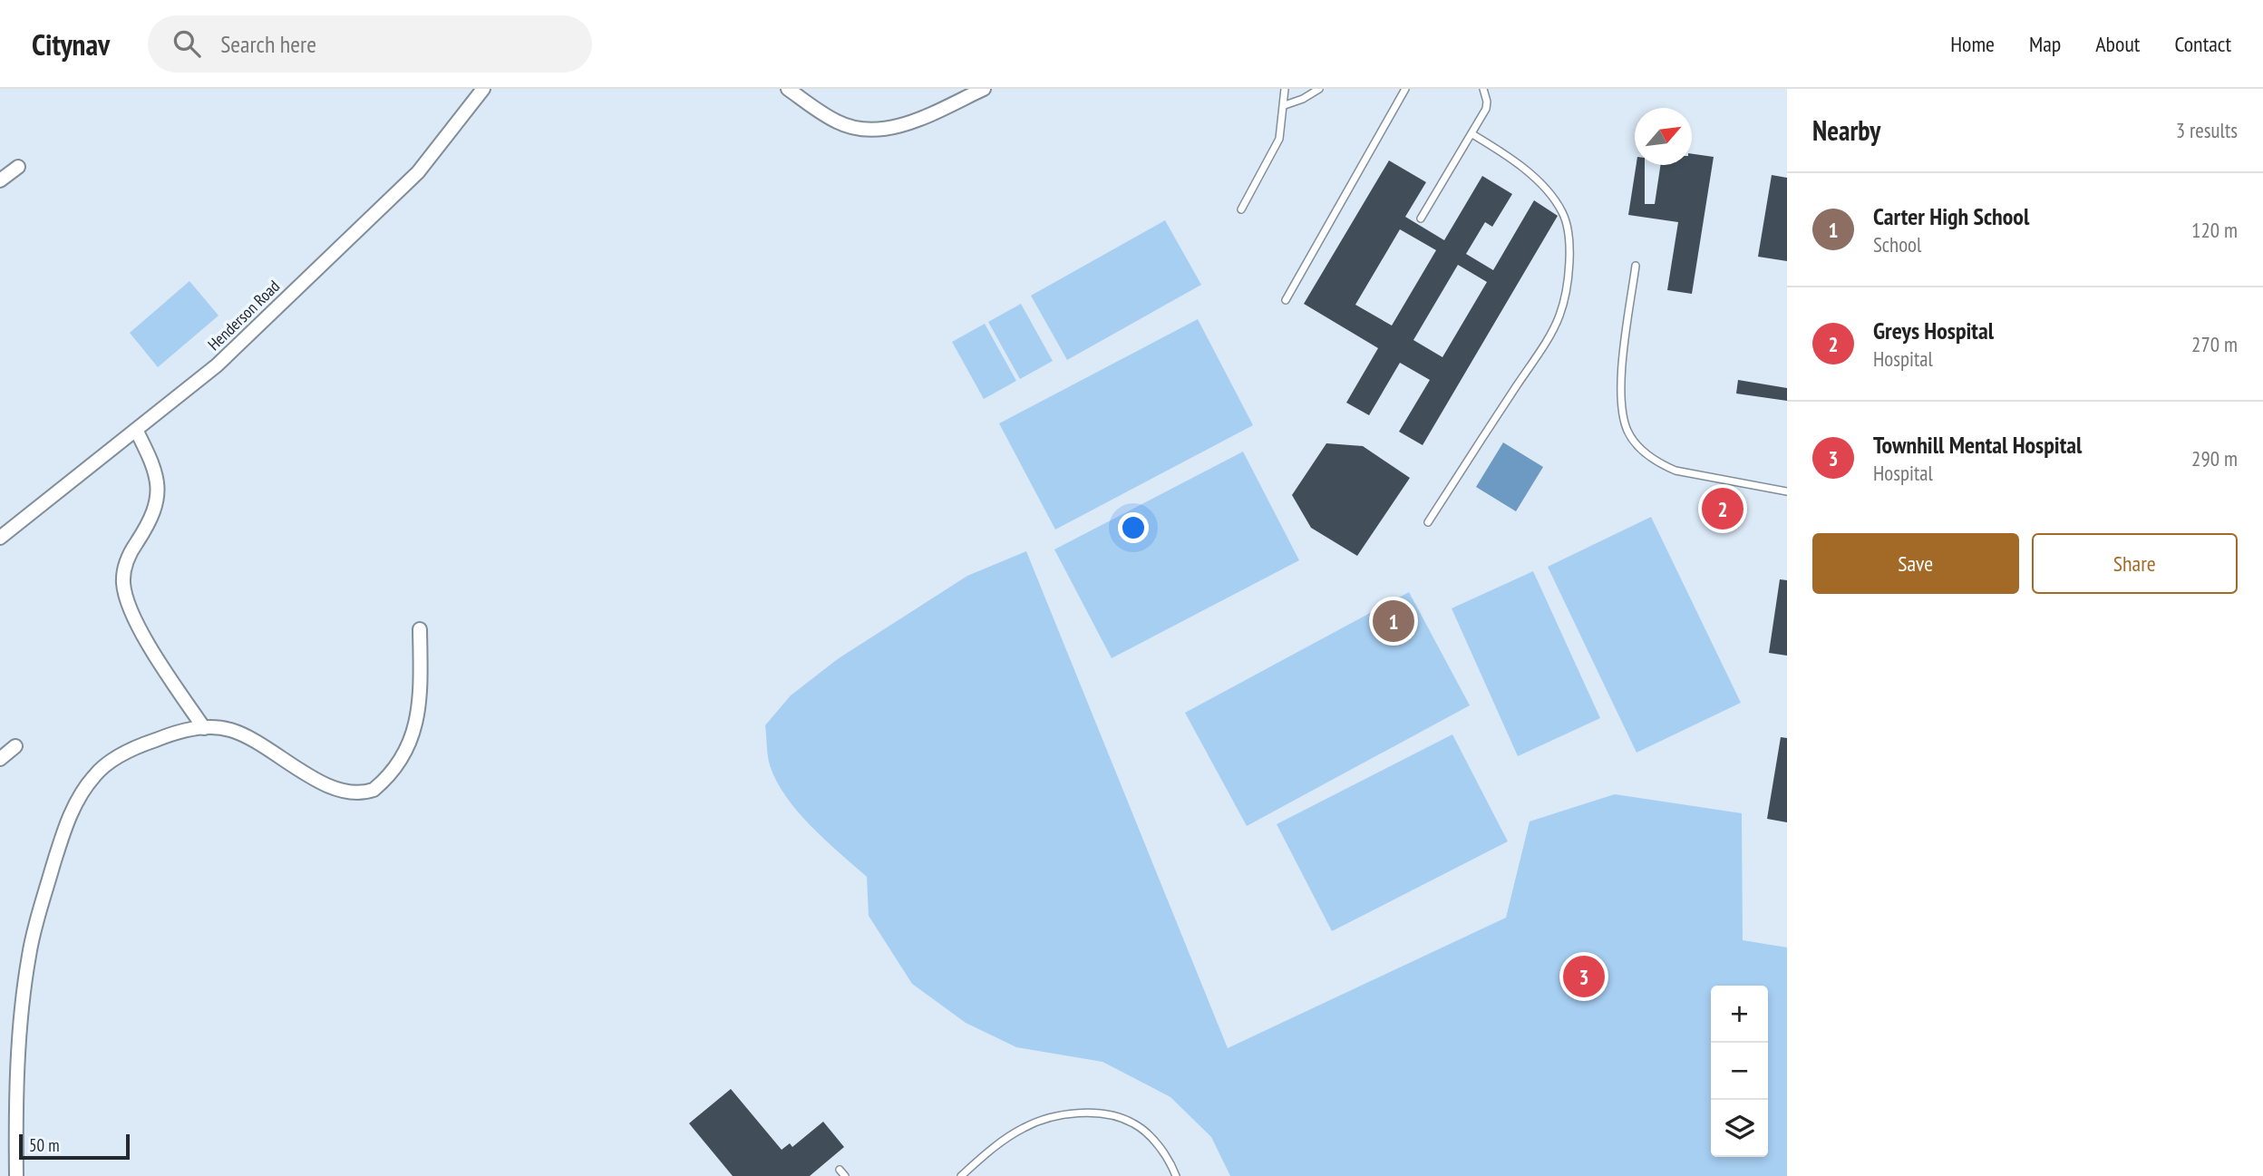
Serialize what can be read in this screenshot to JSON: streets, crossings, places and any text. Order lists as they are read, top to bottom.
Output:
{
  "streets": {
    "street": ["Henderson Road"]
  },
  "scale_bar": "50 m",
  "north": "top right",
  "page": {
    "header": "Citynav",
    "search": "Search here",
    "nav": [
      "Home",
      "Map",
      "About",
      "Contact"
    ],
    "heading": ["Nearby", "3 results"],
    "list": [
      {
        "mark": "1",
        "name": "Carter High School",
        "note": "School",
        "value": "120 m"
      },
      {
        "mark": "2",
        "name": "Greys Hospital",
        "note": "Hospital",
        "value": "270 m"
      },
      {
        "mark": "3",
        "name": "Townhill Mental Hospital",
        "note": "Hospital",
        "value": "290 m"
      }
    ],
    "pins": ["2", "1", "3"],
    "buttons": ["Save", "Share"],
    "map_buttons": ["+", "−"],
    "scale": "50 m"
  }
}
